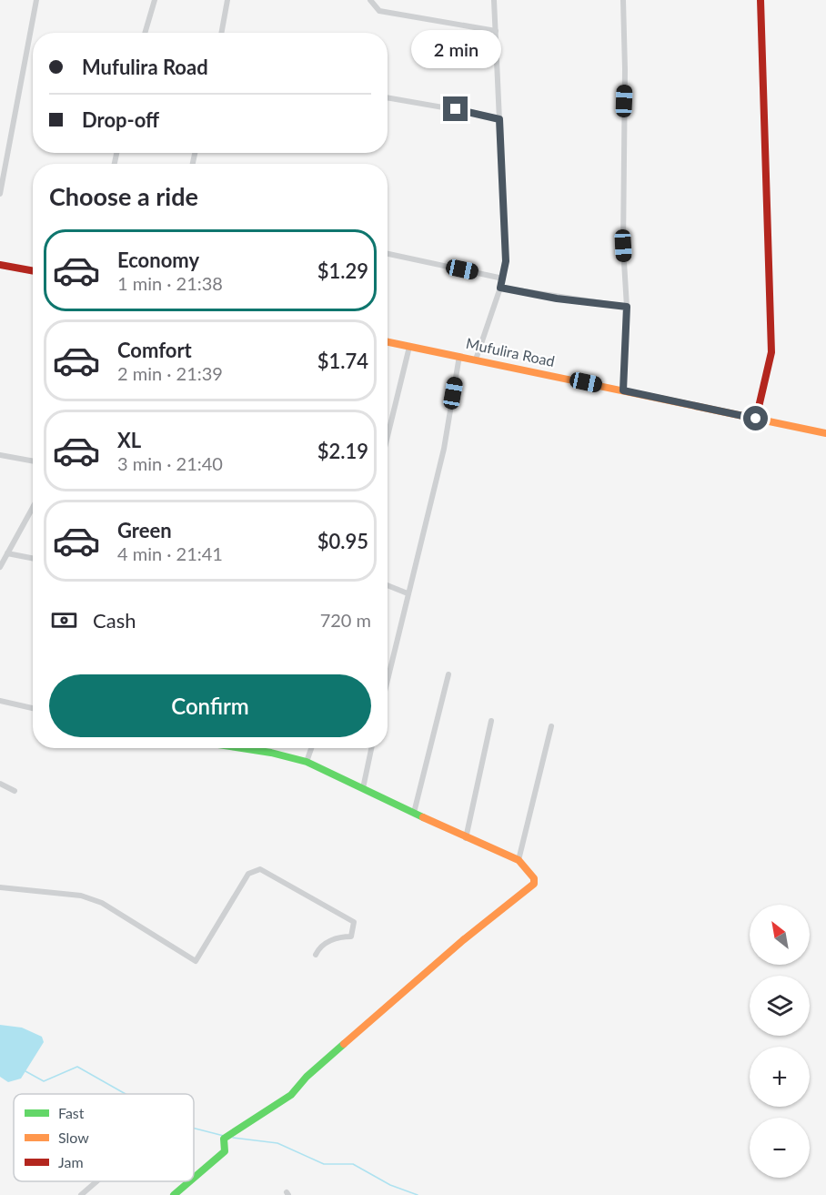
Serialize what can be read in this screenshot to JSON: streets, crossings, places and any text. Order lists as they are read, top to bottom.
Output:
{
  "streets": {
    "street": ["Mufulira Road"]
  },
  "legend": ["Fast", "Slow", "Jam"],
  "north": "top left",
  "page": {
    "bubble": "2 min",
    "banner": ["Mufulira Road", "Drop-off"],
    "heading": "Choose a ride",
    "list": [
      {
        "name": "Economy",
        "note": "1 min · 21:38",
        "value": "$1.29"
      },
      {
        "name": "Comfort",
        "note": "2 min · 21:39",
        "value": "$1.74"
      },
      {
        "name": "XL",
        "note": "3 min · 21:40",
        "value": "$2.19"
      },
      {
        "name": "Green",
        "note": "4 min · 21:41",
        "value": "$0.95"
      }
    ],
    "pay": ["Cash", "720 m"],
    "buttons": "Confirm",
    "map_buttons": ["+", "−"]
  }
}
